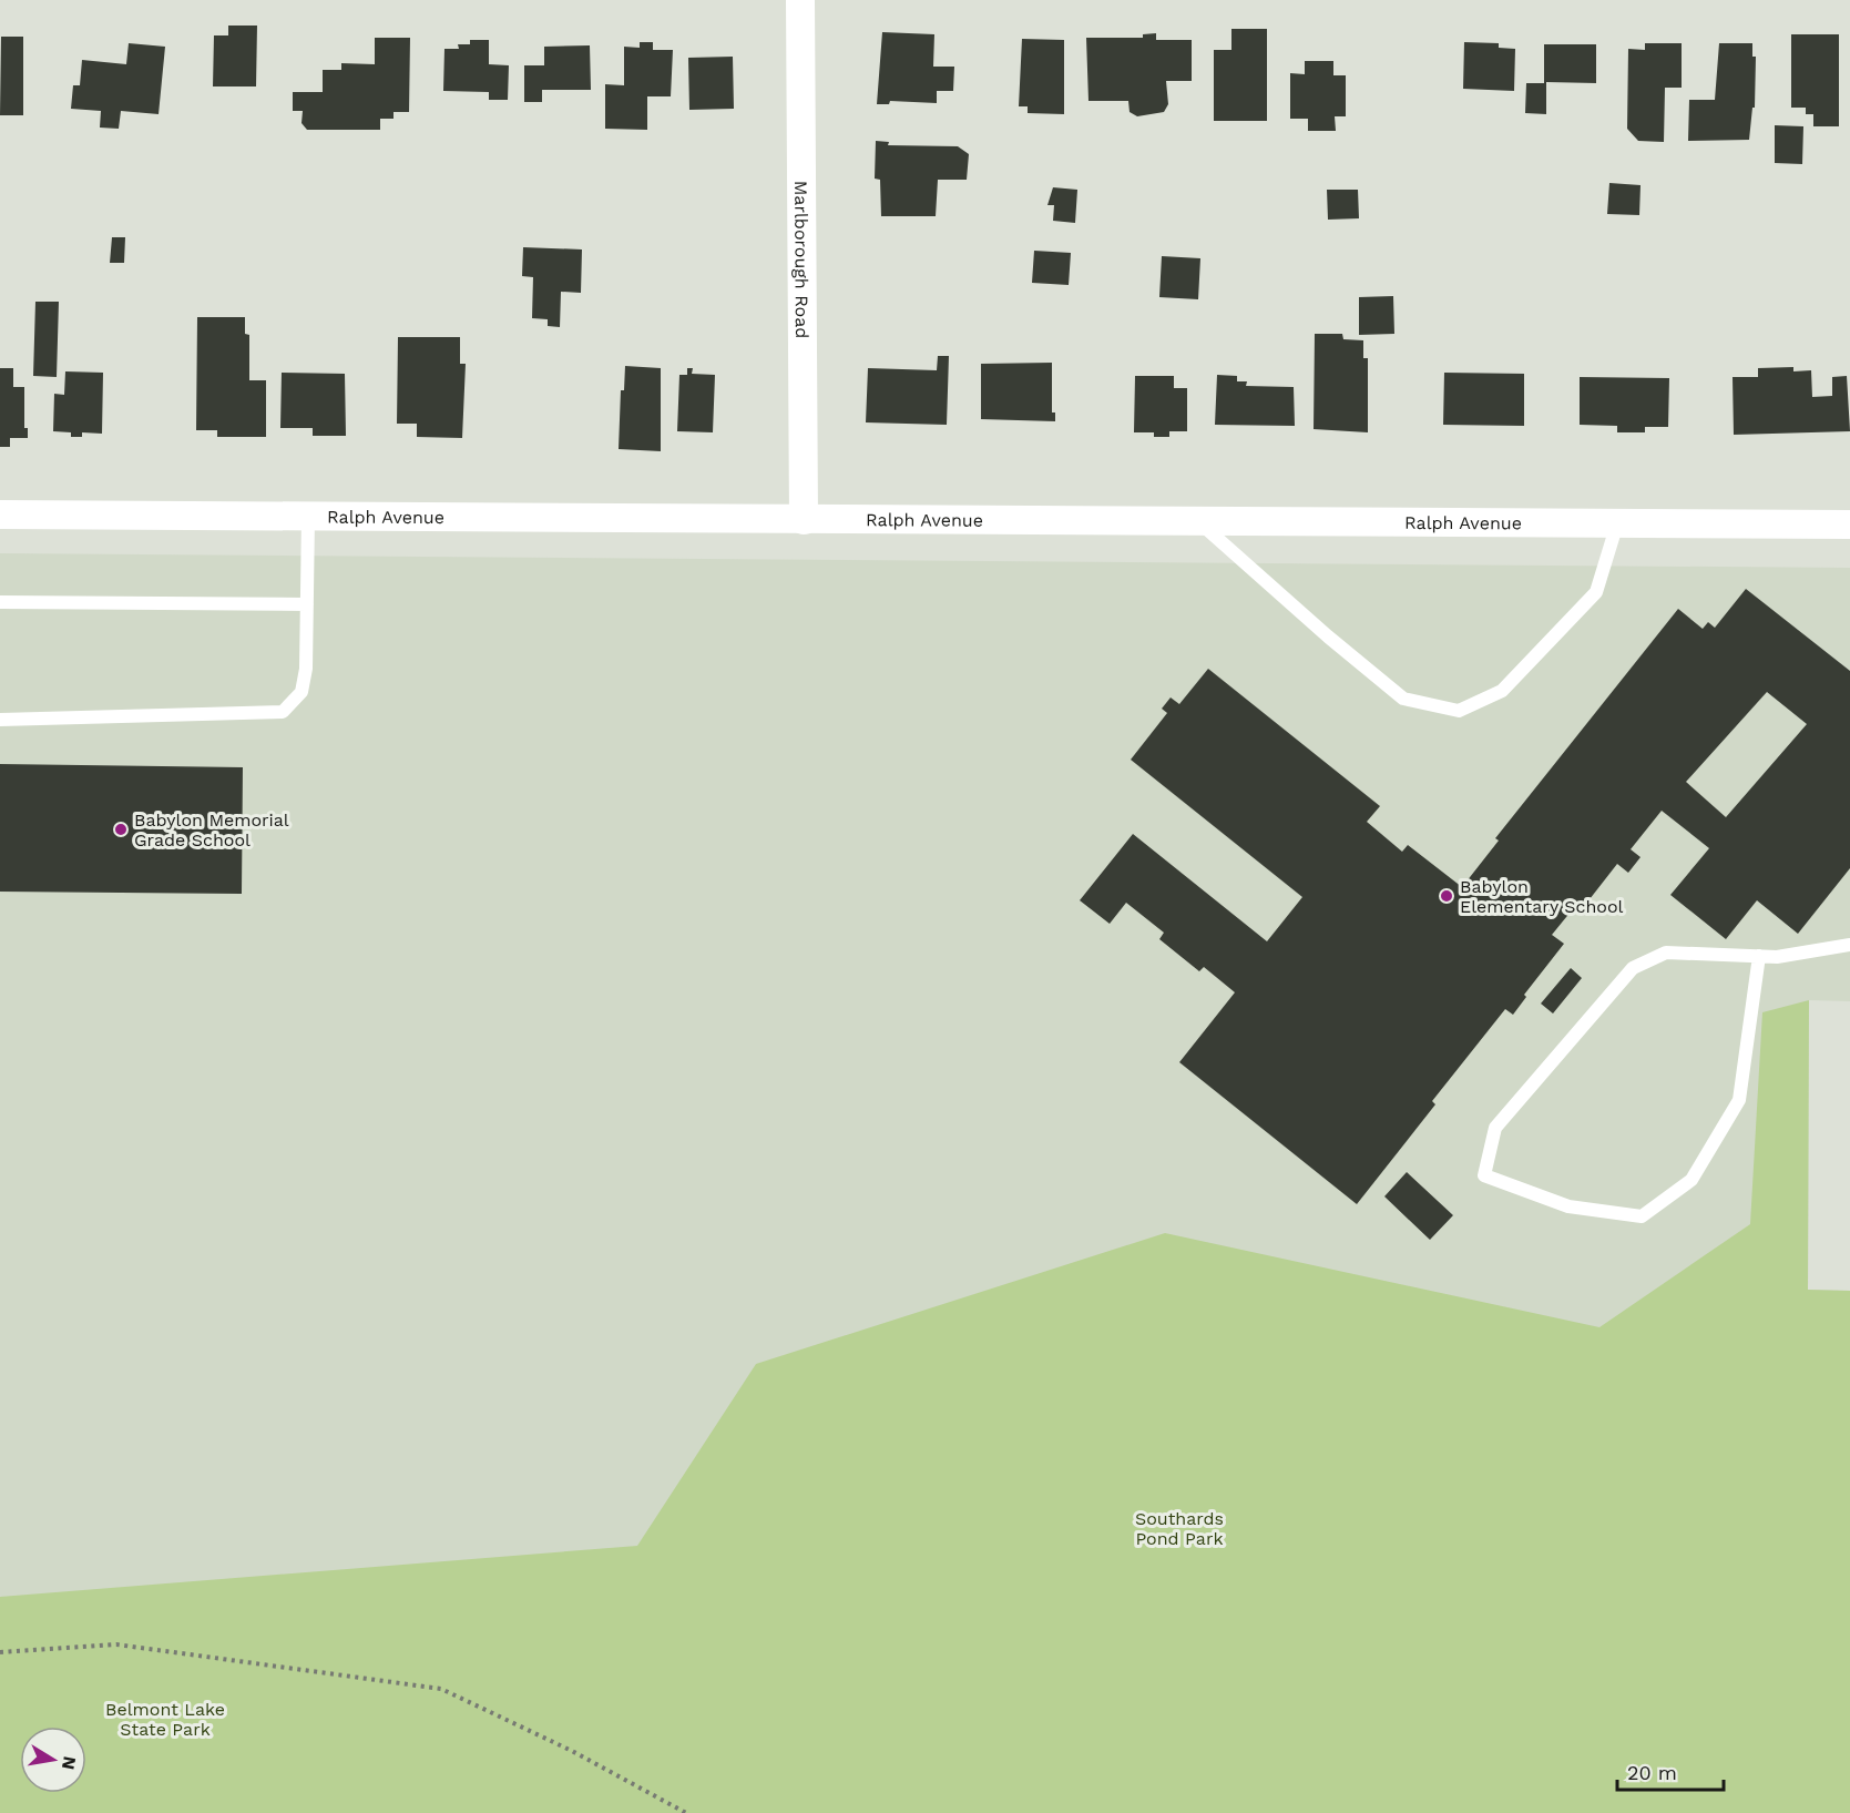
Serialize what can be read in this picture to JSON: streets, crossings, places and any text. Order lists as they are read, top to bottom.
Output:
{
  "streets": {
    "street": ["Marlborough Road", "Ralph Avenue"]
  },
  "crossings": [
    ["Marlborough Road", "Ralph Avenue"]
  ],
  "parks": ["Southards Pond Park", "Belmont Lake State Park"],
  "places": ["Babylon Memorial Grade School", "Babylon Elementary School"],
  "scale_bar": "20 m",
  "north": "right"
}
